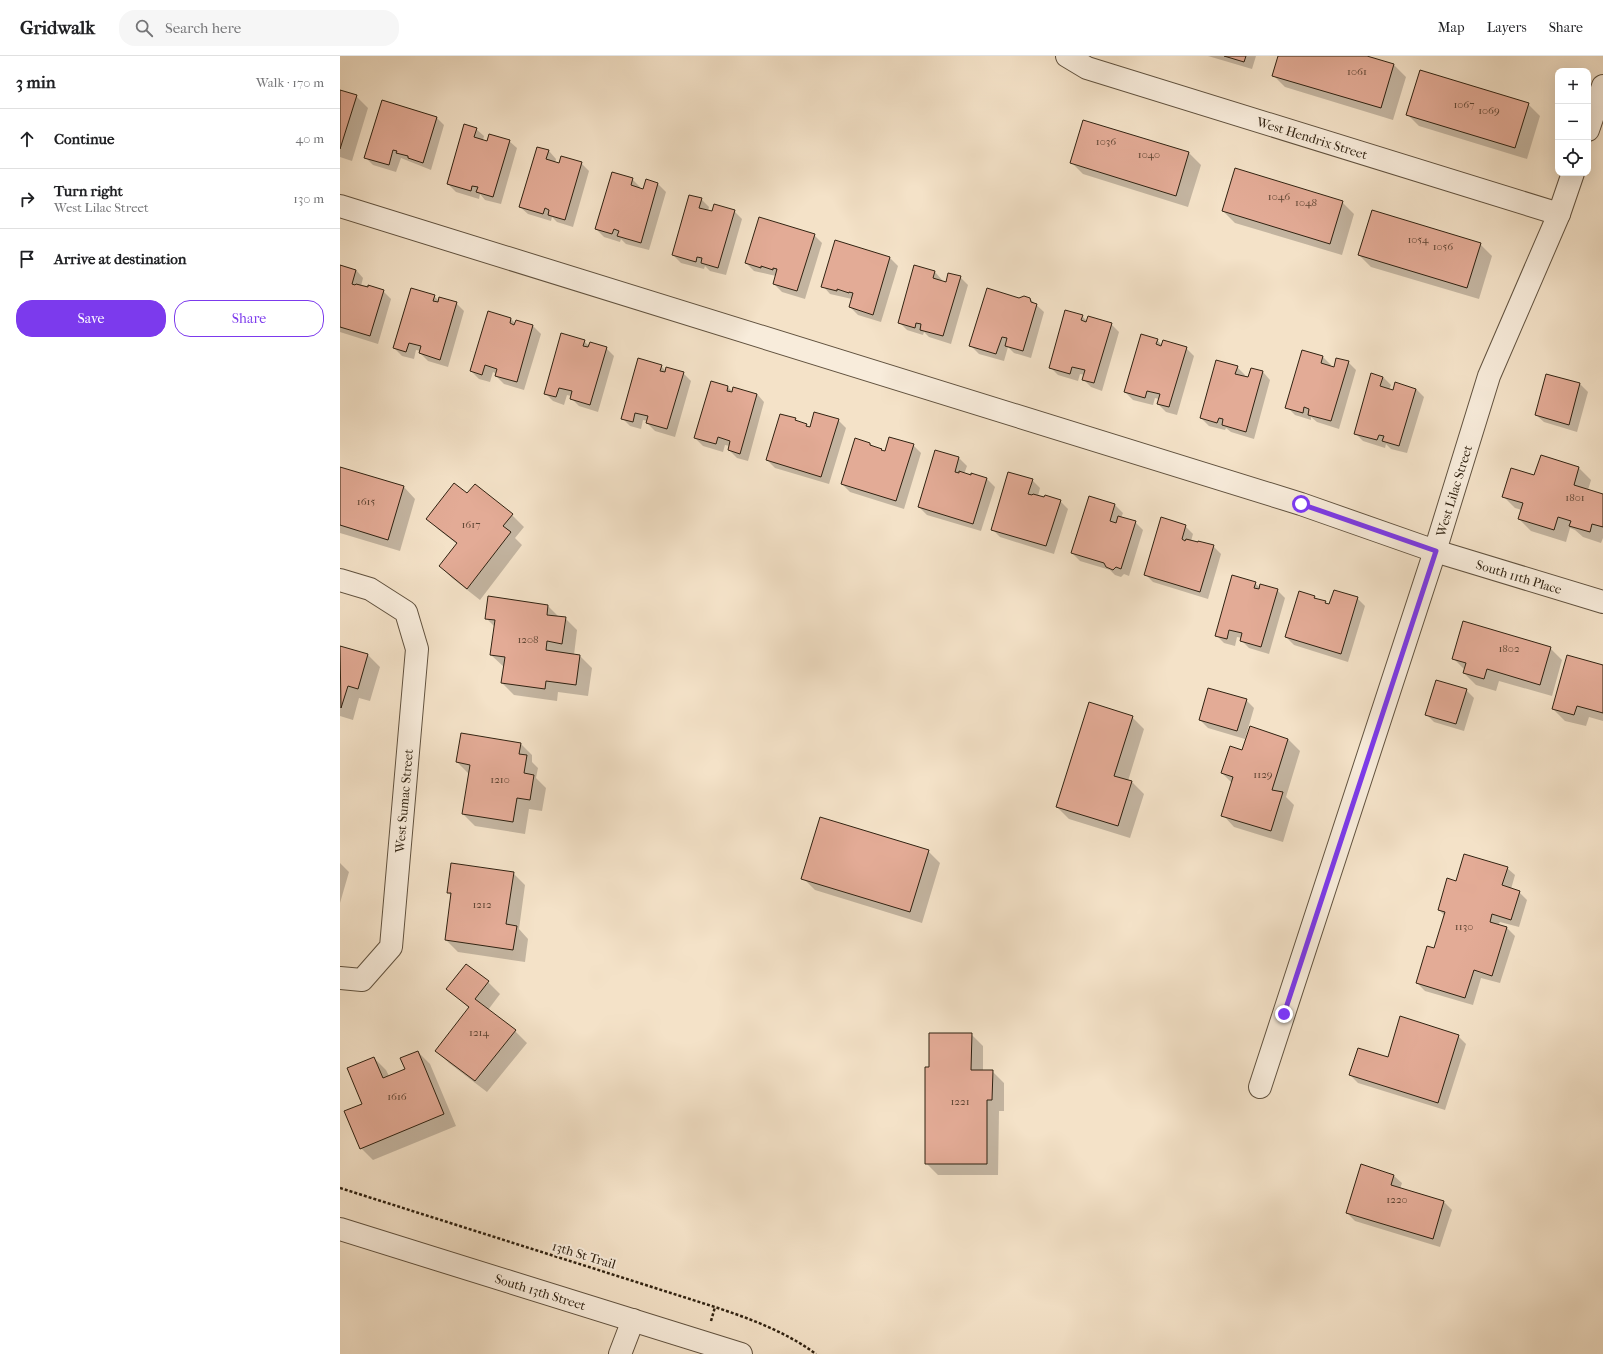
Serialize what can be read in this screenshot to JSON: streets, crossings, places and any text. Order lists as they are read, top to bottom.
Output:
{
  "streets": {
    "street": [
      "West Hendrix Street",
      "West Lilac Street",
      "South 11th Place",
      "West Sumac Street",
      "South 13th Street"
    ],
    "path": ["13th St Trail"]
  },
  "crossings": [
    ["West Hendrix Street", "West Lilac Street"],
    ["West Lilac Street", "South 11th Place"]
  ],
  "house_numbers": [
    "1061",
    "1067",
    "1069",
    "1036",
    "1040",
    "1046",
    "1048",
    "1054",
    "1056",
    "1801",
    "1615",
    "1617",
    "1208",
    "1802",
    "1129",
    "1210",
    "1212",
    "1130",
    "1214",
    "1616",
    "1221",
    "1220"
  ],
  "page": {
    "header": "Gridwalk",
    "search": "Search here",
    "nav": ["Map", "Layers", "Share"],
    "heading": ["3 min", "Walk · 170 m"],
    "map_buttons": ["+", "−"],
    "list": [
      ["Continue", "40 m"],
      ["Turn right", "West Lilac Street", "130 m"],
      "Arrive at destination"
    ],
    "buttons": ["Save", "Share"]
  }
}
